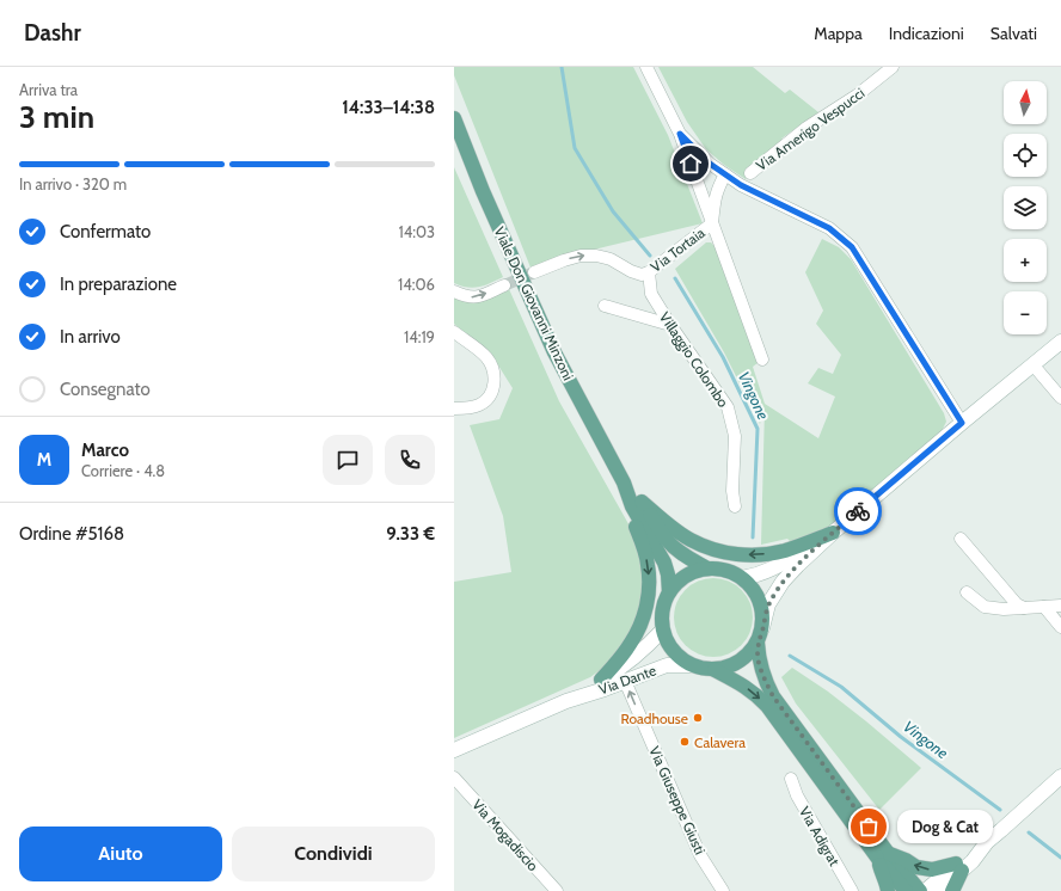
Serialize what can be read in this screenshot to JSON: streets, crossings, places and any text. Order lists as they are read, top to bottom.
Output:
{
  "streets": {
    "main road": ["Viale Don Giovanni Minzoni"],
    "street": [
      "Via Amerigo Vespucci",
      "Via Tortaia",
      "Villaggio Colombo",
      "Via Dante",
      "Via Giuseppe Giusti",
      "Via Mogadiscio",
      "Via Adigrat"
    ]
  },
  "crossings": [
    ["Via Tortaia", "Villaggio Colombo"],
    ["Viale Don Giovanni Minzoni", "Via Dante"],
    ["Via Dante", "Via Giuseppe Giusti"]
  ],
  "one_way": ["Via Giuseppe Giusti"],
  "water": ["Vingone"],
  "places": ["Roadhouse", "Calavera", "Dog & Cat"],
  "north": "top",
  "page": {
    "header": "Dashr",
    "nav": ["Mappa", "Indicazioni", "Salvati"],
    "heading": ["3 min", "Arriva tra", "14:33–14:38"],
    "panel": [
      "Marco",
      "Corriere · 4.8",
      "Ordine #5168",
      "9.33 €"
    ],
    "map_buttons": ["+", "−"],
    "bar": "In arrivo · 320 m",
    "list": [
      ["Confermato", "14:03"],
      ["In preparazione", "14:06"],
      ["In arrivo", "14:19"],
      "Consegnato"
    ],
    "round": "M",
    "bubble": "Dog & Cat",
    "buttons": ["Aiuto", "Condividi"]
  }
}
